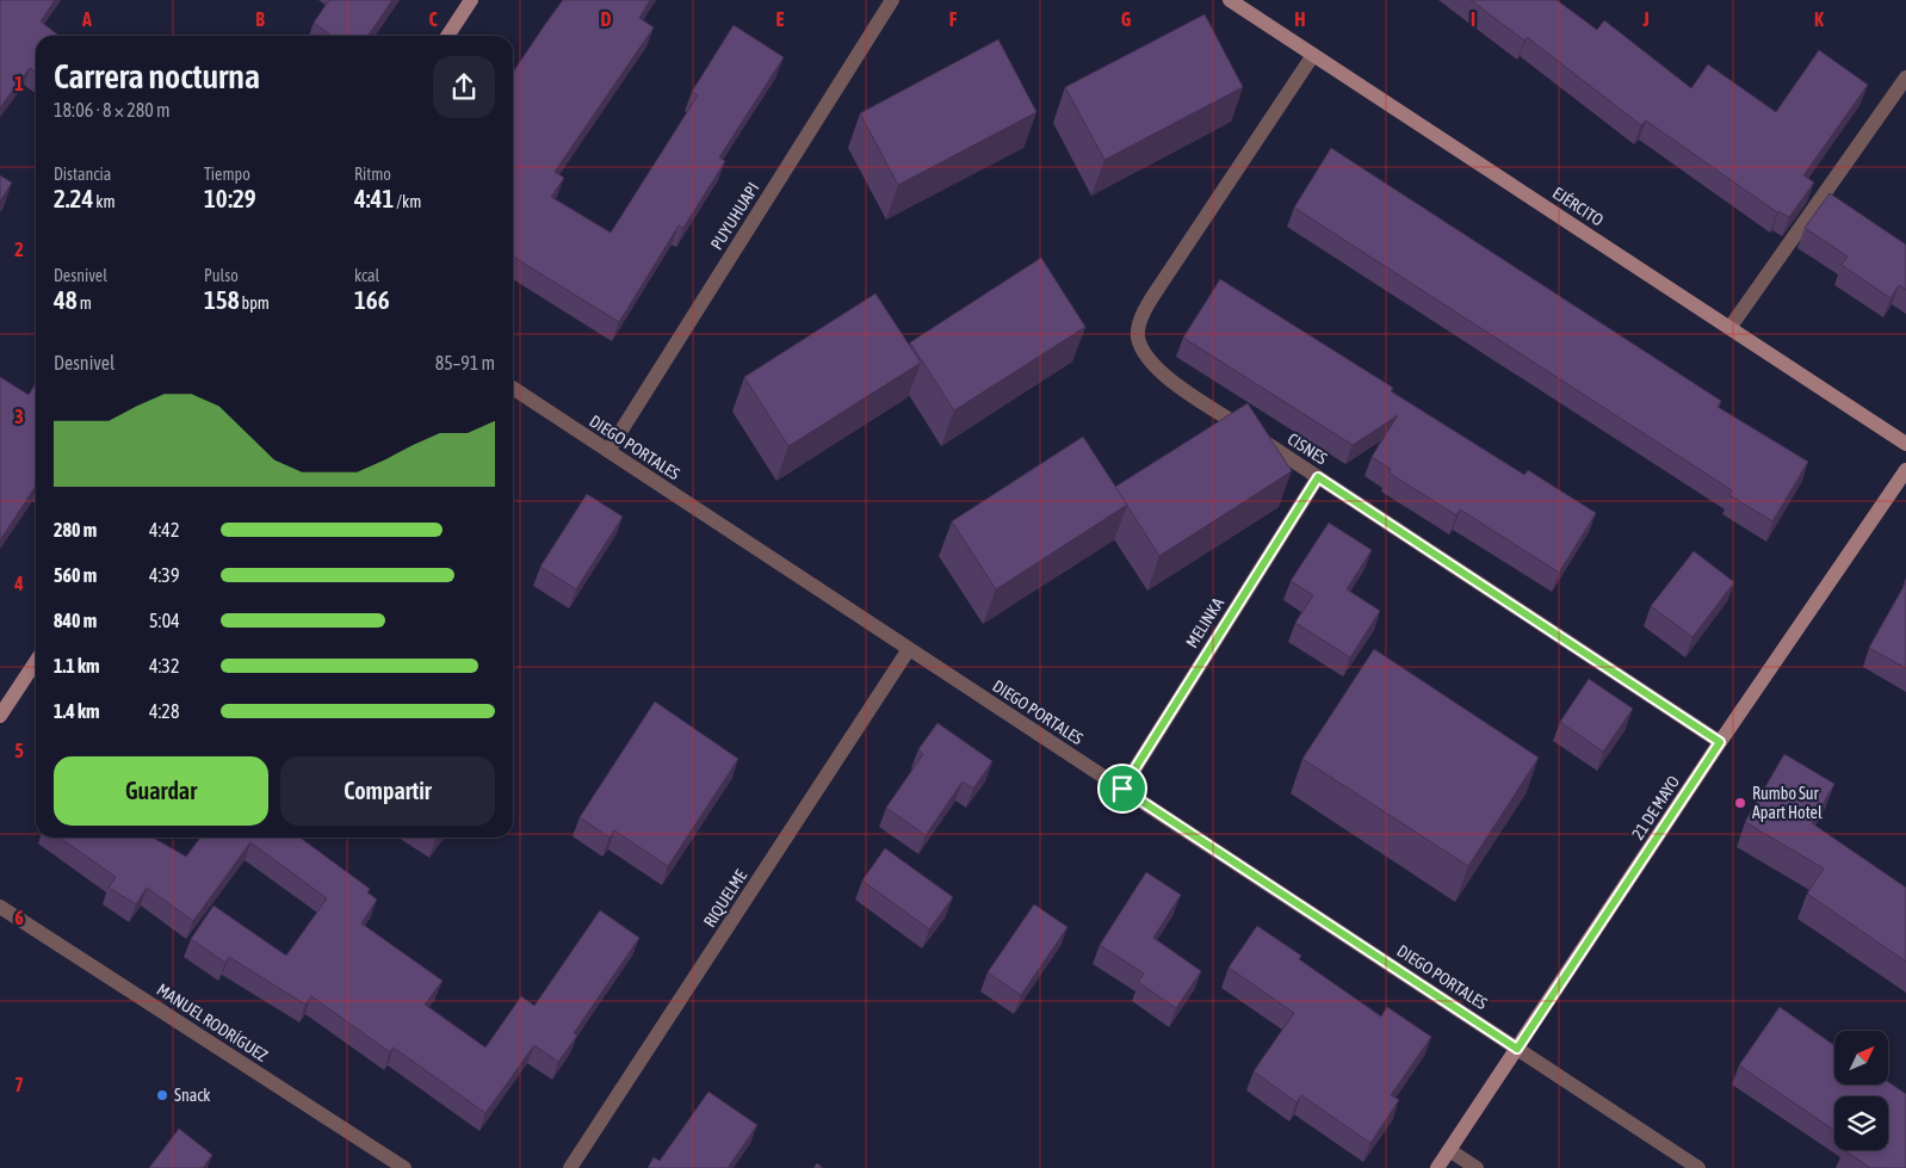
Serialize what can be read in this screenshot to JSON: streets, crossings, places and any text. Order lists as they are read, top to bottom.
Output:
{
  "streets": {
    "street": [
      "EJÉRCITO",
      "PUYUHUAPI",
      "DIEGO PORTALES",
      "CISNES",
      "MELINKA",
      "21 DE MAYO",
      "RIQUELME",
      "MANUEL RODRÍGUEZ"
    ]
  },
  "crossings": [
    ["EJÉRCITO", "CISNES"],
    ["PUYUHUAPI", "DIEGO PORTALES"],
    ["DIEGO PORTALES", "MELINKA"],
    ["DIEGO PORTALES", "21 DE MAYO"],
    ["DIEGO PORTALES", "RIQUELME"],
    ["CISNES", "MELINKA"],
    ["CISNES", "21 DE MAYO"]
  ],
  "places": ["Rumbo Sur Apart Hotel", "Snack"],
  "north": "top right",
  "page": {
    "heading": ["Carrera nocturna", "18:06 · 8 × 280 m"],
    "stats": [
      ["Distancia", "2.24 km"],
      ["Tiempo", "10:29"],
      ["Ritmo", "4:41 /km"],
      ["Desnivel", "48 m"],
      ["Pulso", "158 bpm"],
      ["kcal", "166"]
    ],
    "chart": ["Desnivel", "85–91 m"],
    "list": [
      {
        "name": "280 m",
        "note": "4:42"
      },
      {
        "name": "560 m",
        "note": "4:39"
      },
      {
        "name": "840 m",
        "note": "5:04"
      },
      {
        "name": "1.1 km",
        "note": "4:32"
      },
      {
        "name": "1.4 km",
        "note": "4:28"
      }
    ],
    "buttons": ["Guardar", "Compartir"]
  },
  "grid": {
    "columns": [
      "A",
      "B",
      "C",
      "D",
      "E",
      "F",
      "G",
      "H",
      "I",
      "J",
      "K"
    ],
    "rows": [
      "1",
      "2",
      "3",
      "4",
      "5",
      "6",
      "7"
    ]
  }
}
